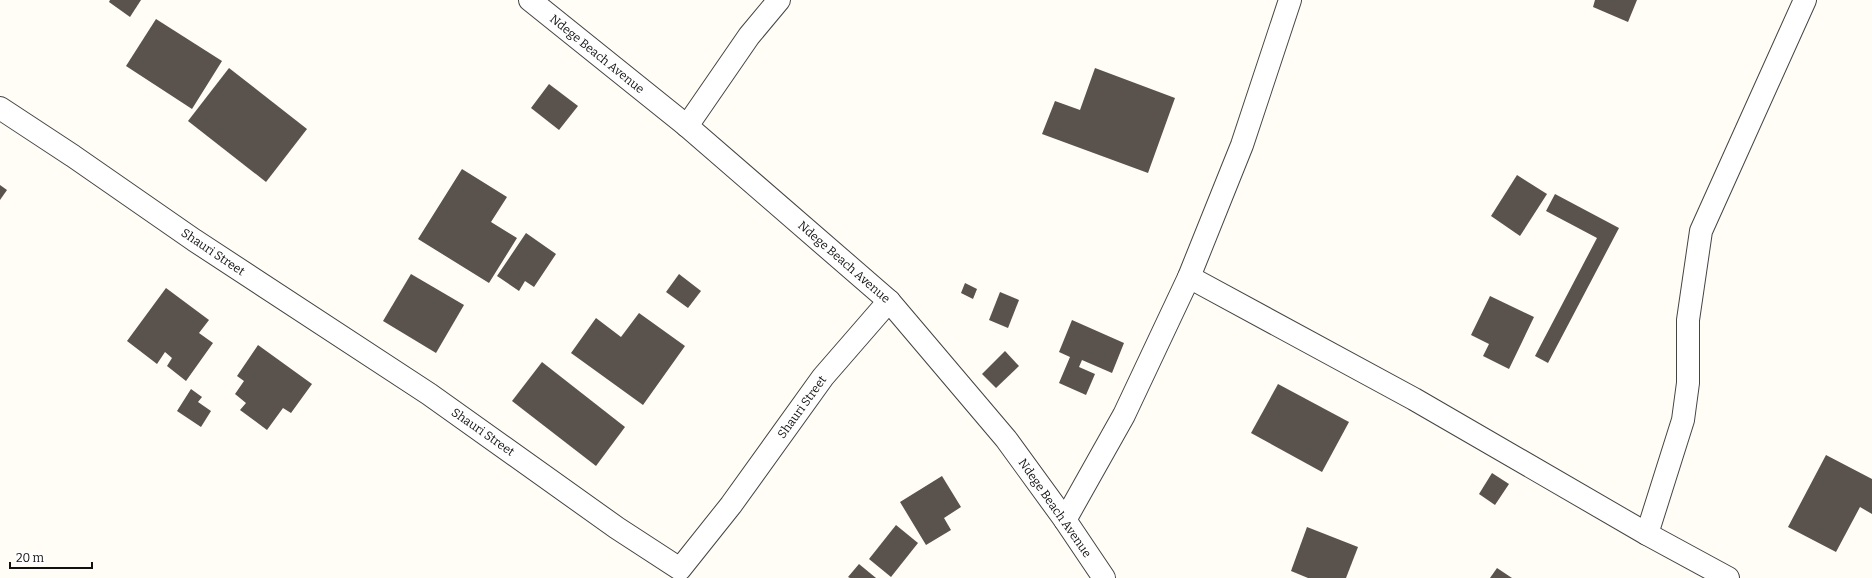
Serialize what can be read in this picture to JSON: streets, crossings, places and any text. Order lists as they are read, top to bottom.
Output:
{
  "streets": {
    "street": ["Ndege Beach Avenue", "Shauri Street"]
  },
  "crossings": [
    ["Ndege Beach Avenue", "Shauri Street"]
  ],
  "scale_bar": "20 m"
}
